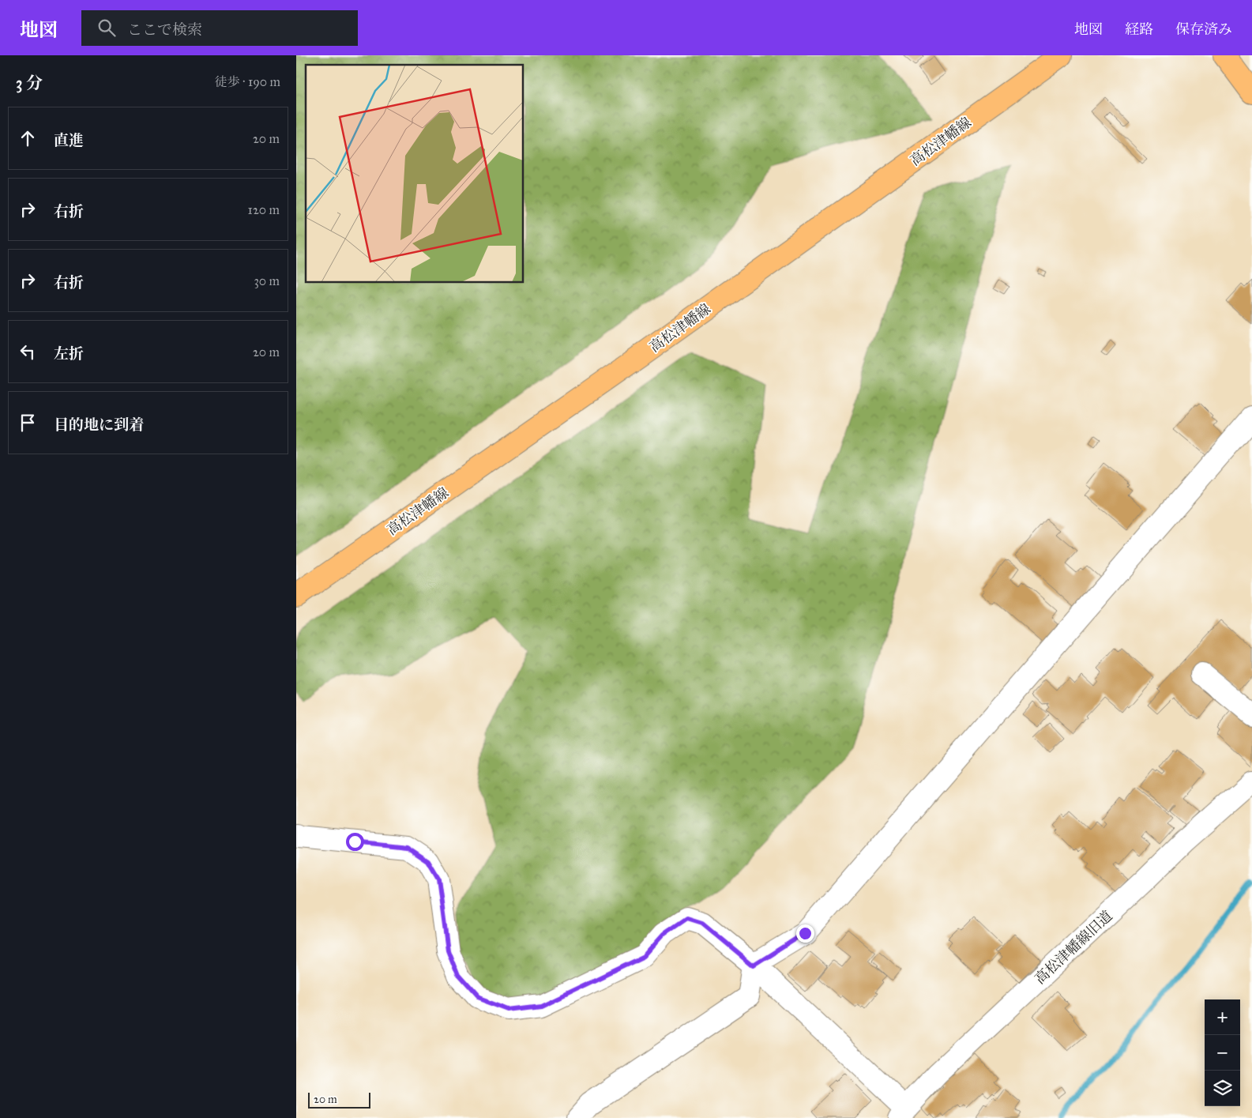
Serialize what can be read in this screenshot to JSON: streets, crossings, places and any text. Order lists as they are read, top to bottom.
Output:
{
  "streets": {
    "main road": ["高松津幡線"],
    "street": ["高松津幡線旧道"]
  },
  "scale_bar": "20 m",
  "page": {
    "header": "地図",
    "search": "ここで検索",
    "nav": ["地図", "経路", "保存済み"],
    "heading": ["3 分", "徒歩 · 190 m"],
    "list": [
      ["直進", "20 m"],
      ["右折", "120 m"],
      ["右折", "30 m"],
      ["左折", "20 m"],
      "目的地に到着"
    ],
    "map_buttons": ["+", "−"],
    "scale": "20 m"
  }
}
